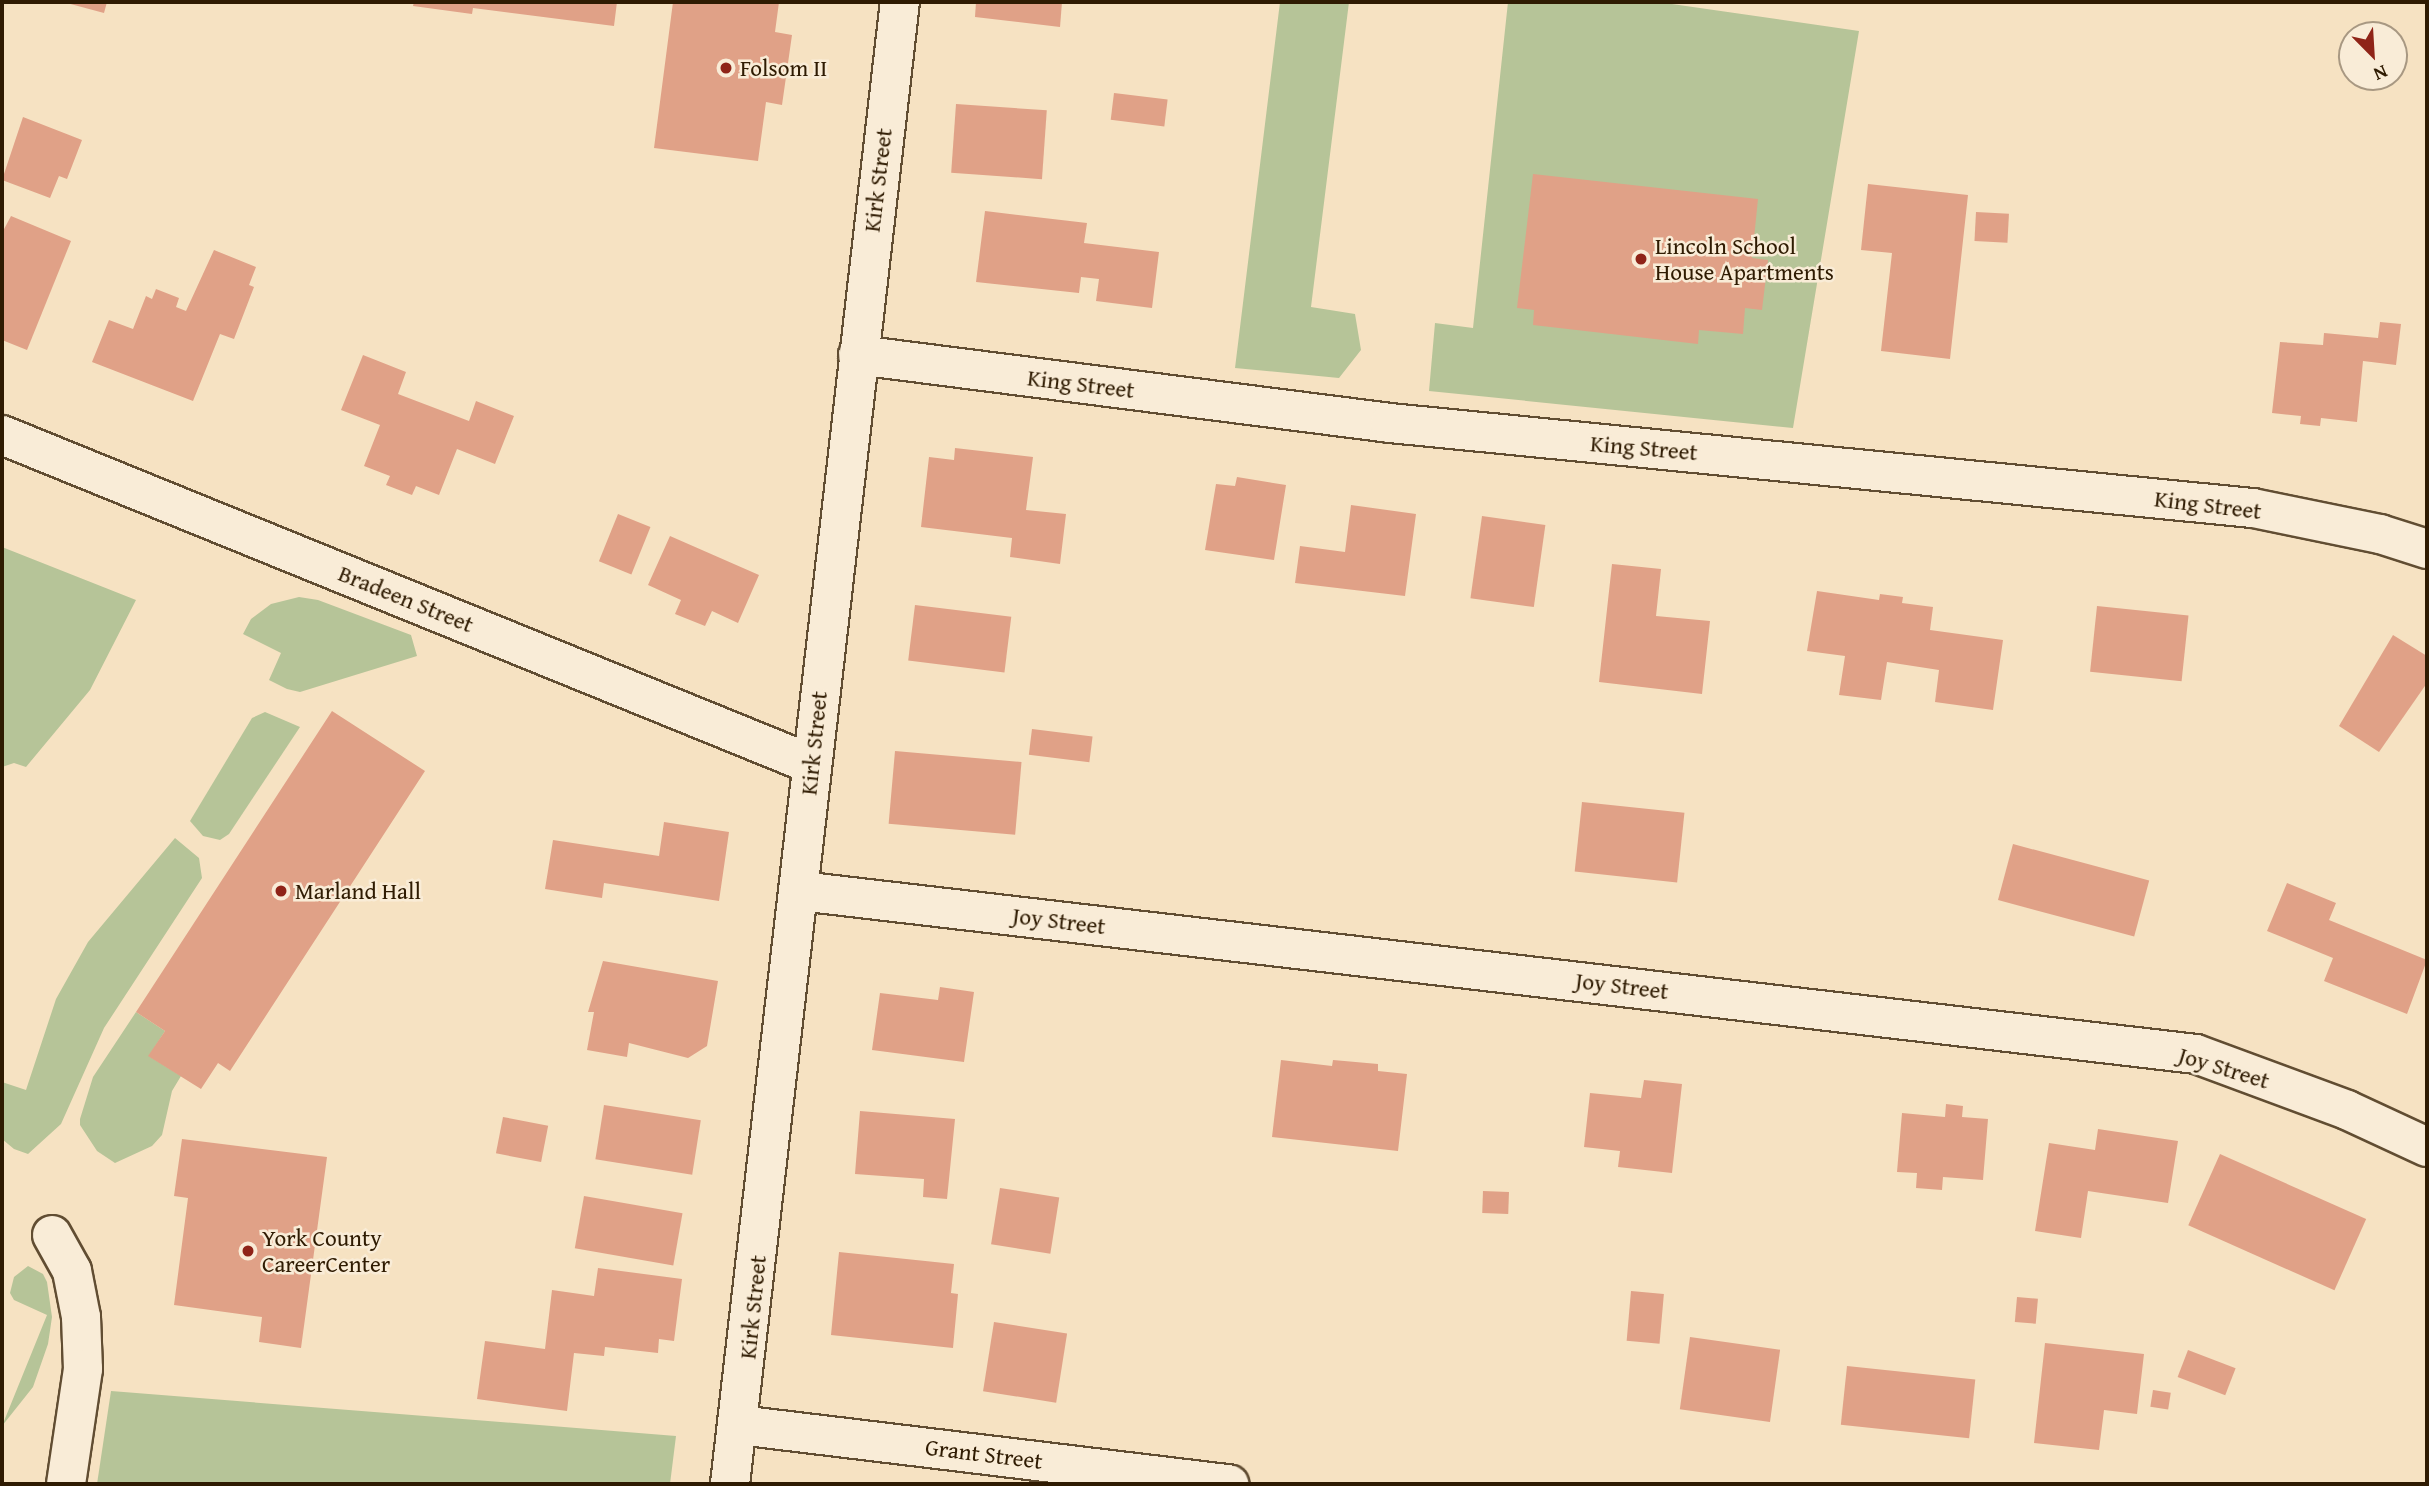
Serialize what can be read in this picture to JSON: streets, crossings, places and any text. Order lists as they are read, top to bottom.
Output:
{
  "streets": {
    "street": [
      "Kirk Street",
      "King Street",
      "Bradeen Street",
      "Joy Street",
      "Grant Street"
    ]
  },
  "crossings": [
    ["Kirk Street", "King Street"],
    ["Kirk Street", "Bradeen Street"],
    ["Kirk Street", "Joy Street"],
    ["Kirk Street", "Grant Street"]
  ],
  "places": [
    "Folsom II",
    "Lincoln School House Apartments",
    "Marland Hall",
    "York County CareerCenter"
  ],
  "north": "bottom right"
}
